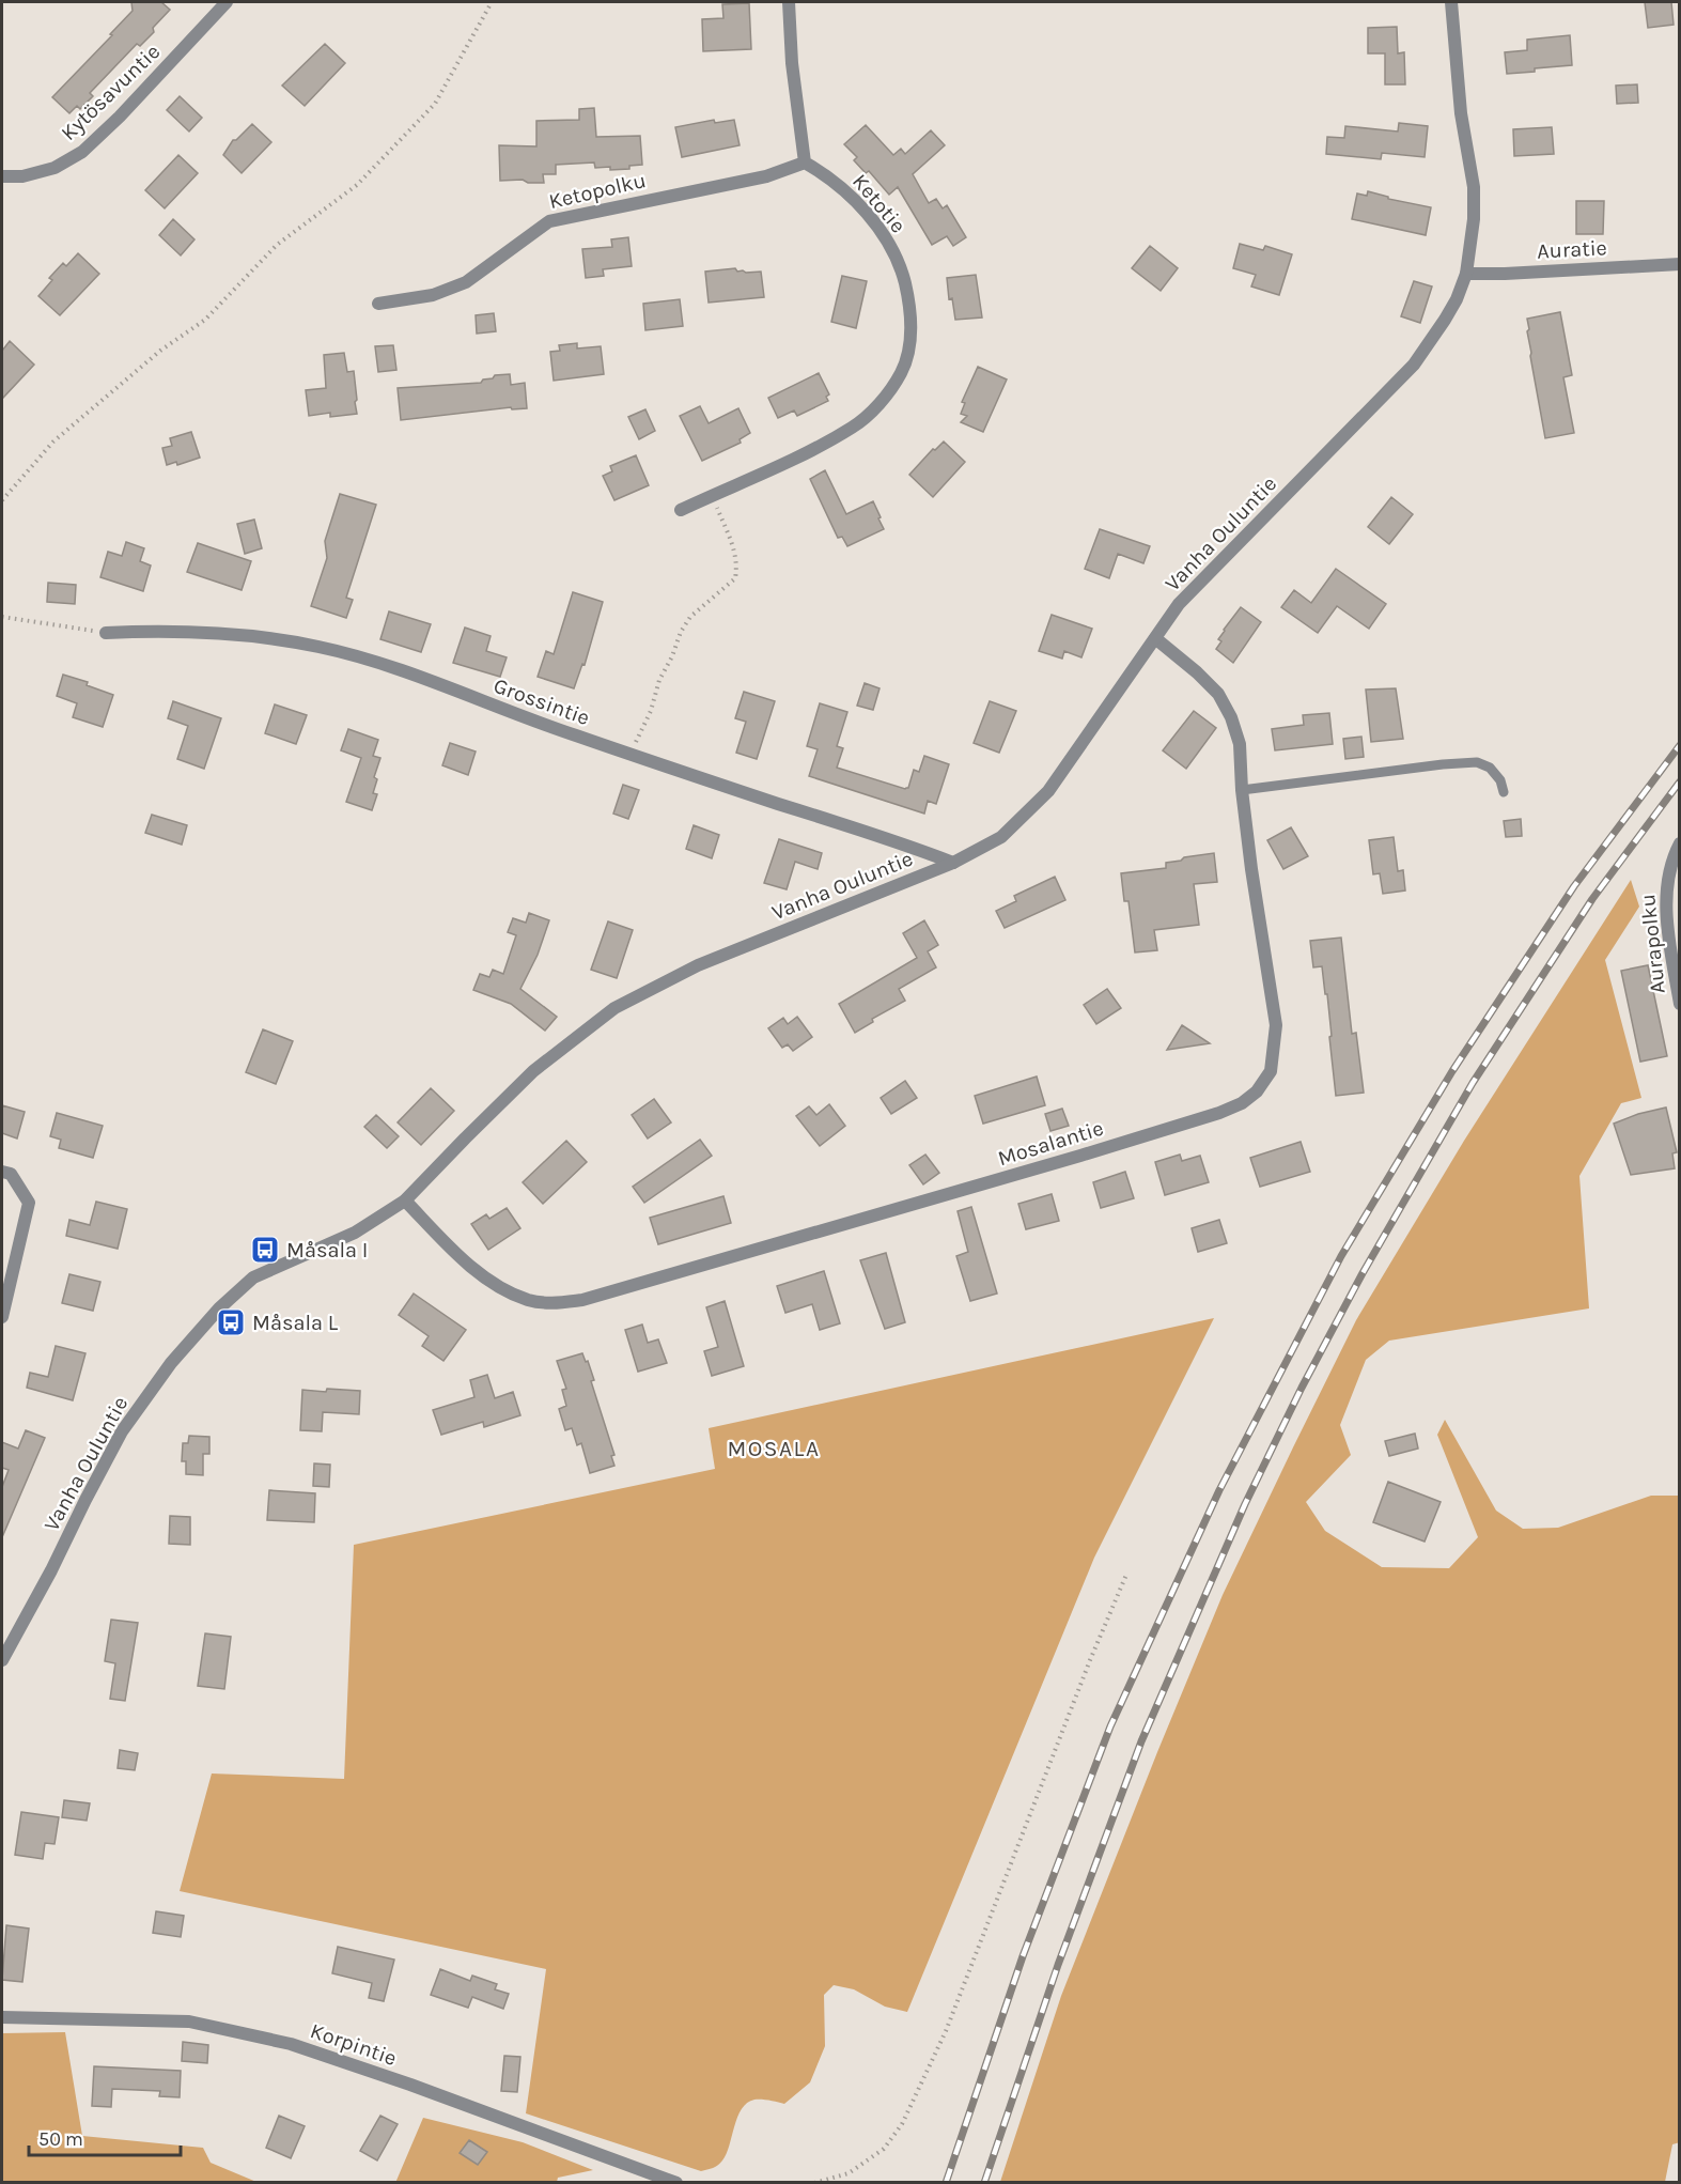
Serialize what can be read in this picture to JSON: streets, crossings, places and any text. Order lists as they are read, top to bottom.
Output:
{
  "streets": {
    "street": [
      "Kytösavuntie",
      "Ketopolku",
      "Ketotie",
      "Auratie",
      "Vanha Ouluntie",
      "Grossintie",
      "Aurapolku",
      "Mosalantie",
      "Korpintie"
    ]
  },
  "crossings": [
    ["Ketopolku", "Ketotie"],
    ["Auratie", "Vanha Ouluntie"],
    ["Vanha Ouluntie", "Grossintie"],
    ["Vanha Ouluntie", "Mosalantie"]
  ],
  "districts": ["MOSALA"],
  "places": {
    "bus stop": ["Måsala I", "Måsala L"]
  },
  "scale_bar": "50 m"
}
